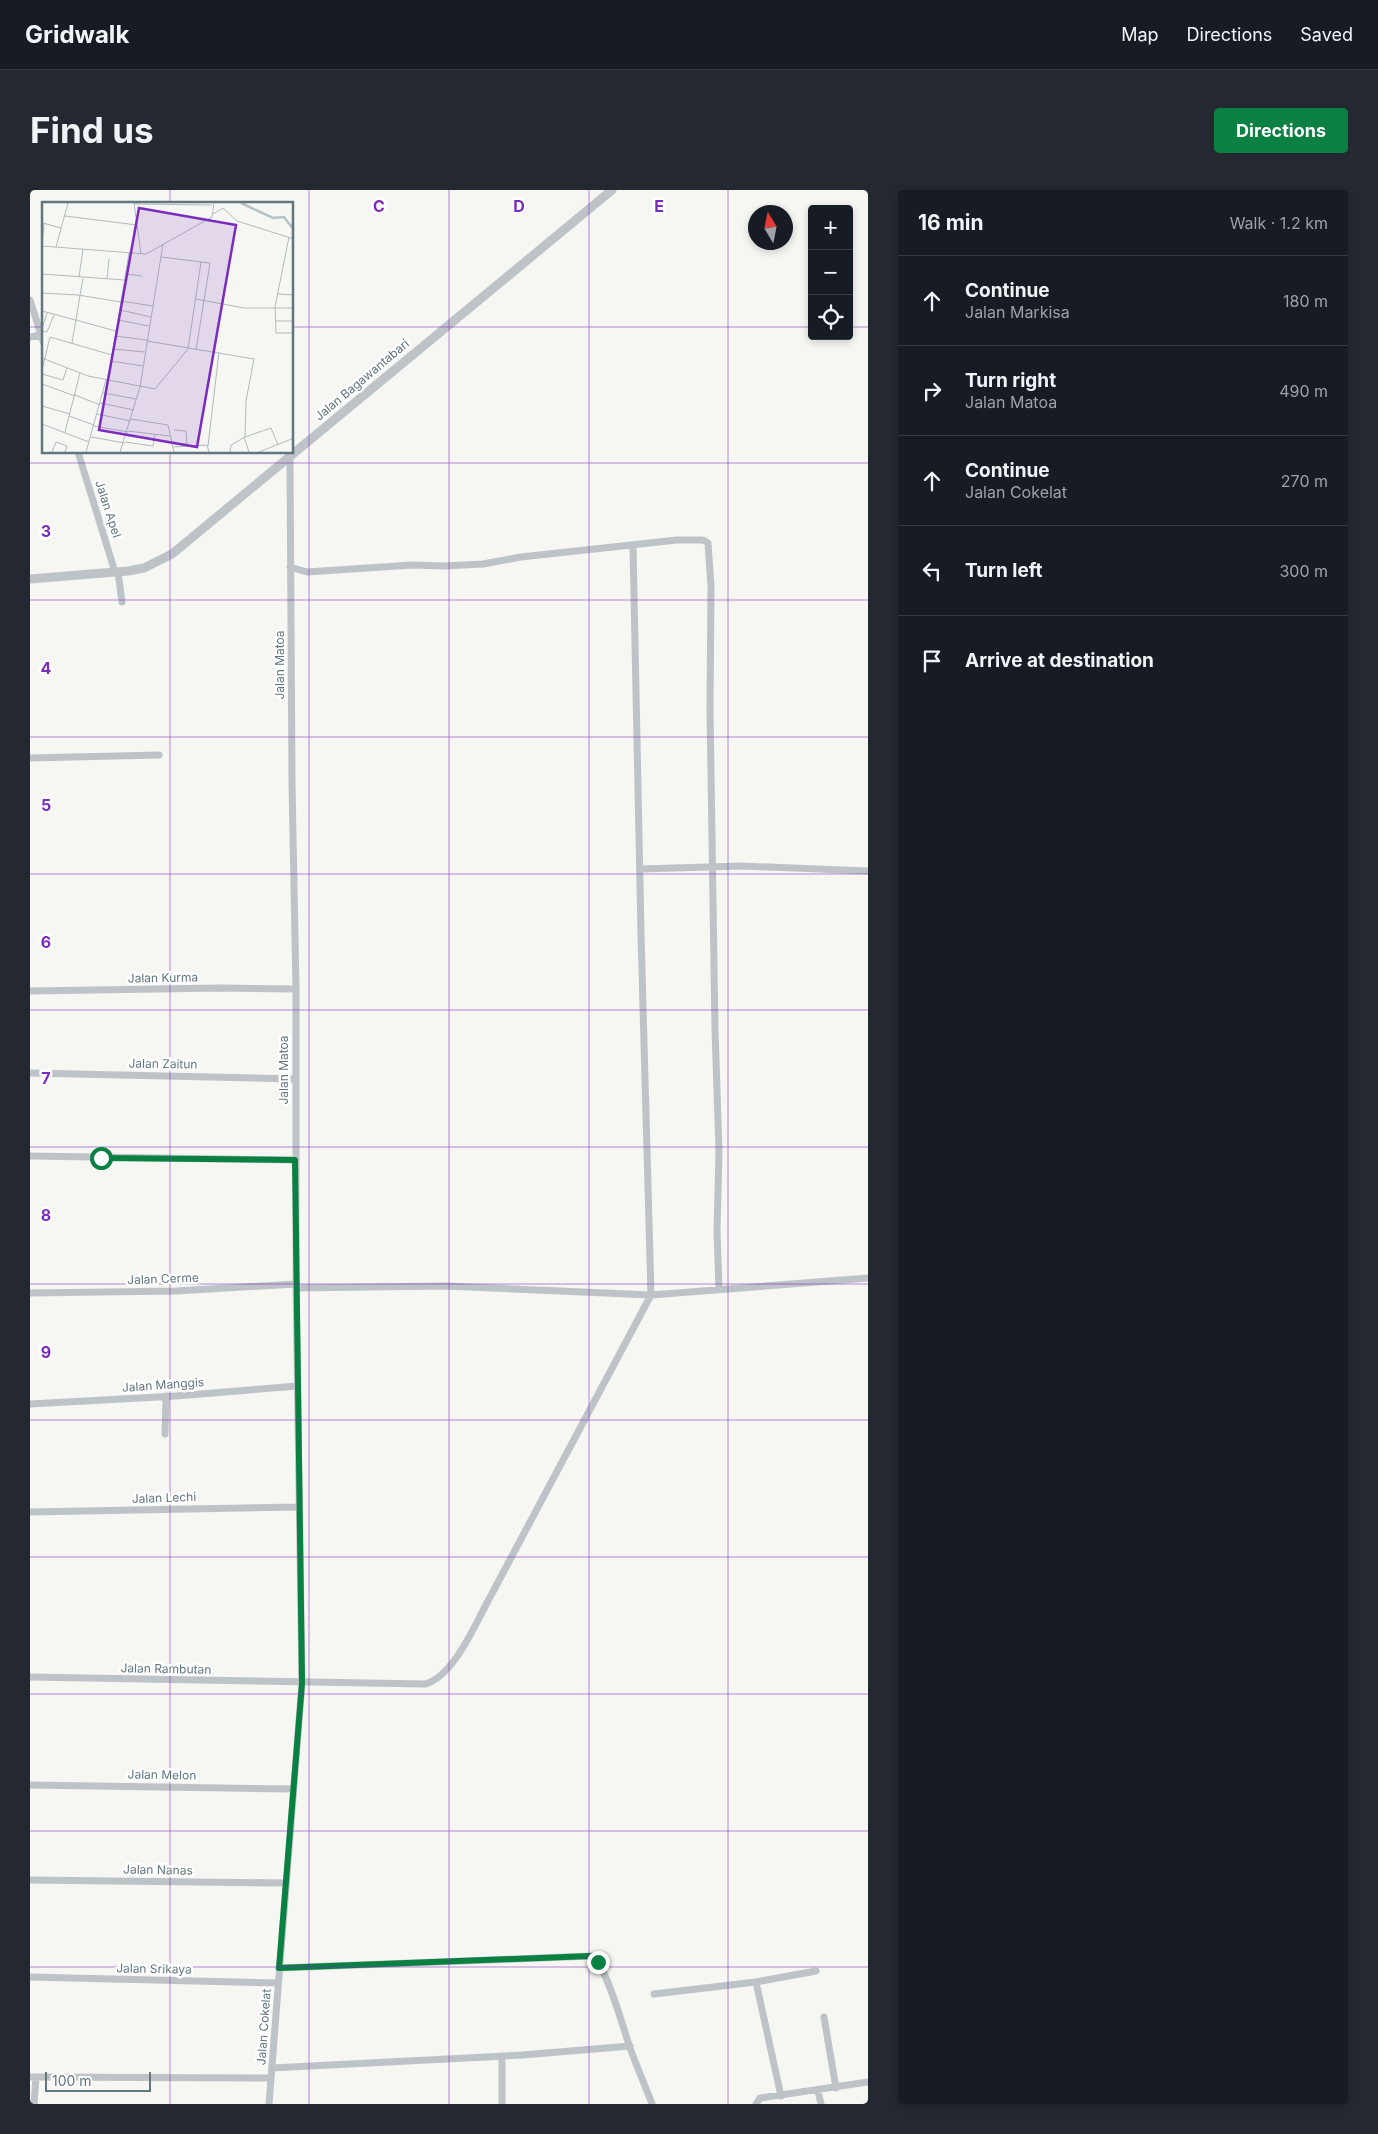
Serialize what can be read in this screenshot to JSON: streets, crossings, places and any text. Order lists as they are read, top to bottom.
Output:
{
  "streets": {
    "street": [
      "Jalan Bagawantabari",
      "Jalan Apel",
      "Jalan Matoa",
      "Jalan Kurma",
      "Jalan Zaitun",
      "Jalan Cerme",
      "Jalan Manggis",
      "Jalan Lechi",
      "Jalan Rambutan",
      "Jalan Melon",
      "Jalan Nanas",
      "Jalan Srikaya",
      "Jalan Cokelat"
    ]
  },
  "crossings": [
    ["Jalan Bagawantabari", "Jalan Apel"],
    ["Jalan Bagawantabari", "Jalan Matoa"],
    ["Jalan Matoa", "Jalan Kurma"],
    ["Jalan Matoa", "Jalan Zaitun"],
    ["Jalan Matoa", "Jalan Cerme"],
    ["Jalan Matoa", "Jalan Manggis"],
    ["Jalan Matoa", "Jalan Lechi"],
    ["Jalan Matoa", "Jalan Rambutan"],
    ["Jalan Matoa", "Jalan Cokelat"],
    ["Jalan Cerme", "Jalan Rambutan"],
    ["Jalan Rambutan", "Jalan Cokelat"],
    ["Jalan Melon", "Jalan Cokelat"],
    ["Jalan Nanas", "Jalan Cokelat"],
    ["Jalan Srikaya", "Jalan Cokelat"]
  ],
  "scale_bar": "100 m",
  "north": "top",
  "page": {
    "header": "Gridwalk",
    "nav": ["Map", "Directions", "Saved"],
    "buttons": "Directions",
    "title": "Find us",
    "heading": ["16 min", "Walk · 1.2 km"],
    "map_buttons": ["+", "−"],
    "list": [
      ["Continue", "Jalan Markisa", "180 m"],
      ["Turn right", "Jalan Matoa", "490 m"],
      ["Continue", "Jalan Cokelat", "270 m"],
      ["Turn left", "300 m"],
      "Arrive at destination"
    ],
    "scale": "100 m"
  },
  "grid": {
    "columns": ["C", "D", "E"],
    "rows": [
      "3",
      "4",
      "5",
      "6",
      "7",
      "8",
      "9"
    ]
  }
}
